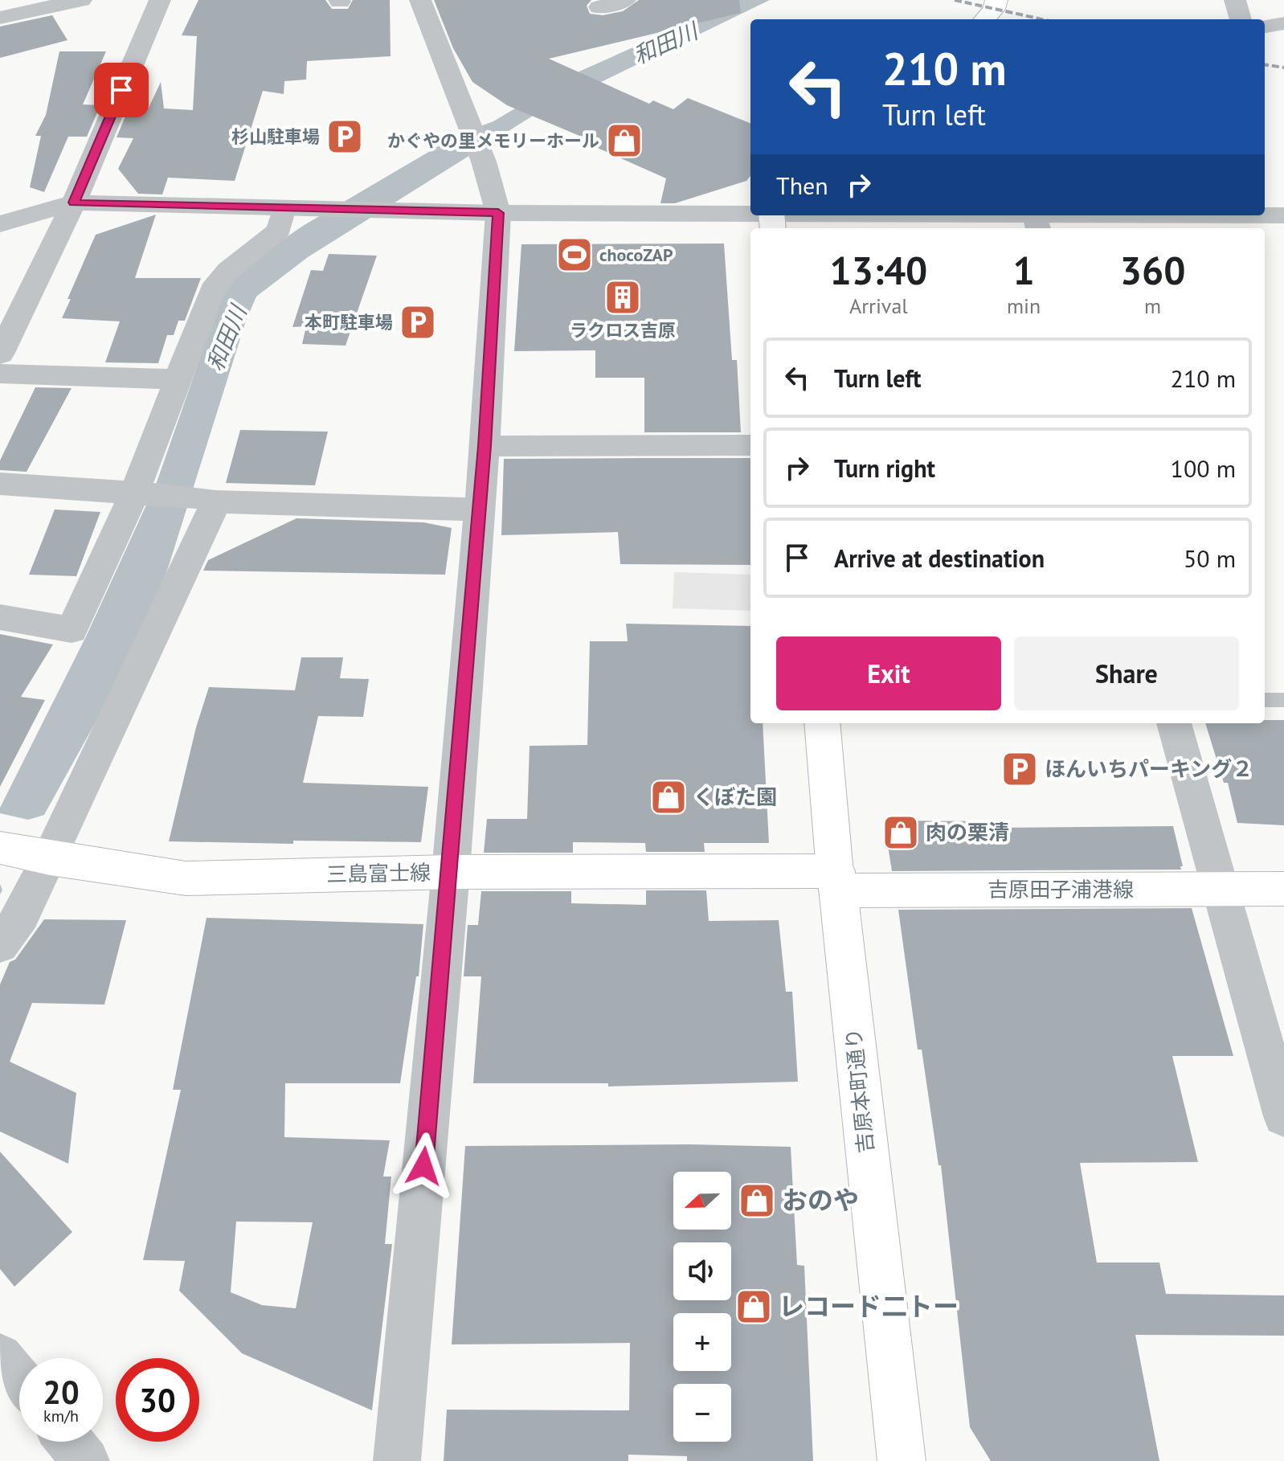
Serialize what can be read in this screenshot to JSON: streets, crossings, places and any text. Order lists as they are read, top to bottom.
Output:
{
  "streets": {
    "main road": ["三島富士線", "吉原田子浦港線", "吉原本町通り"]
  },
  "crossings": [
    ["三島富士線", "吉原田子浦港線"],
    ["三島富士線", "吉原本町通り"],
    ["吉原田子浦港線", "吉原本町通り"]
  ],
  "water": ["和田川"],
  "places": {
    "parking": ["杉山駐車場", "本町駐車場", "ほんいちパーキング２"],
    "shop": [
      "かぐやの里メモリーホール",
      "くぼた園",
      "肉の栗清",
      "おのや",
      "レコード二トー"
    ],
    "sports": ["chocoZAP"],
    "building": ["ラクロス吉原"]
  },
  "north": "left",
  "page": {
    "turn": ["210 m", "Turn left"],
    "then": "Then",
    "eta": [
      "13:40",
      "Arrival",
      "1",
      "min",
      "360",
      "m"
    ],
    "list": [
      {
        "name": "Turn left",
        "value": "210 m"
      },
      {
        "name": "Turn right",
        "value": "100 m"
      },
      {
        "name": "Arrive at destination",
        "value": "50 m"
      }
    ],
    "buttons": ["Exit", "Share"],
    "map_buttons": ["+", "−"],
    "speed": "20 km/h",
    "limit": "30"
  }
}
